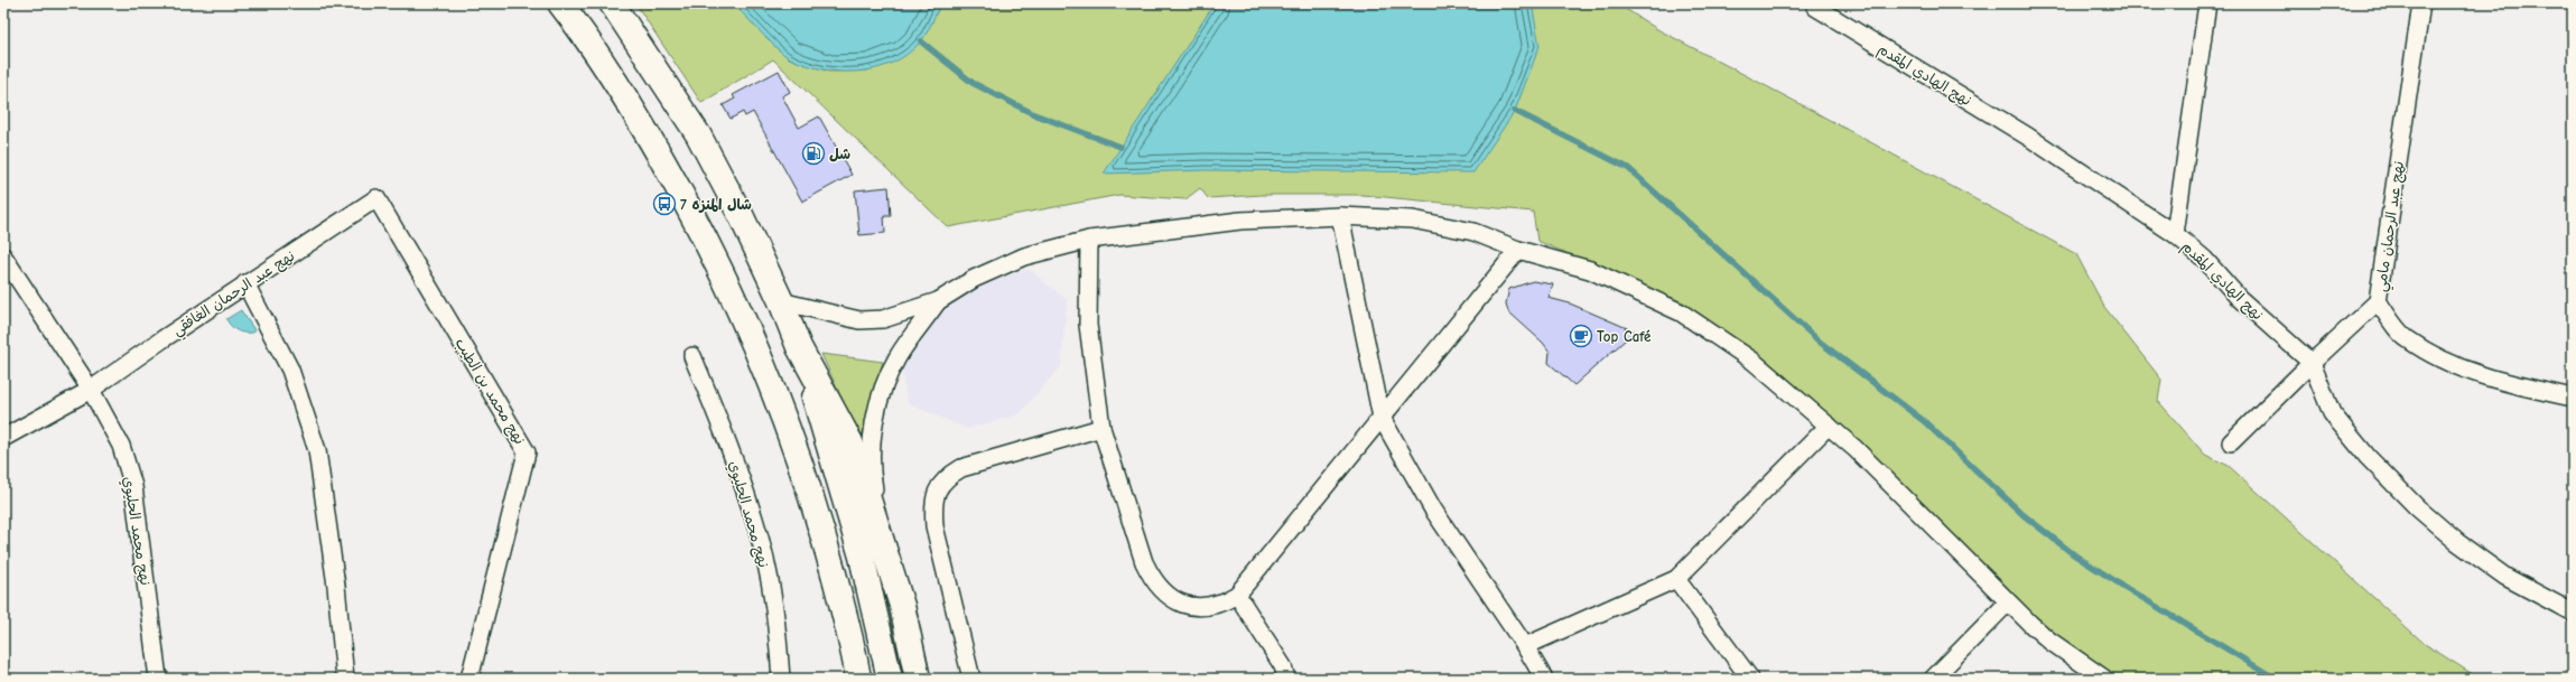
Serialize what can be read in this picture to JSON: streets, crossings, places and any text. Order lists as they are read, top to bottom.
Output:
{
  "streets": {
    "street": [
      "نهج الهادي المقدم",
      "نهج عبد الرحمان مامي",
      "نهج عبد الرحمان الغافقي",
      "نهج محمد بن الطيب",
      "نهج محمد الحليوي"
    ]
  },
  "crossings": [
    ["نهج الهادي المقدم", "نهج عبد الرحمان مامي"],
    ["نهج عبد الرحمان الغافقي", "نهج محمد بن الطيب"],
    ["نهج عبد الرحمان الغافقي", "نهج محمد الحليوي"]
  ],
  "places": {
    "fuel station": ["شل"],
    "bus stop": ["شال المنزه 7"],
    "cafe": ["Top Café"]
  }
}
